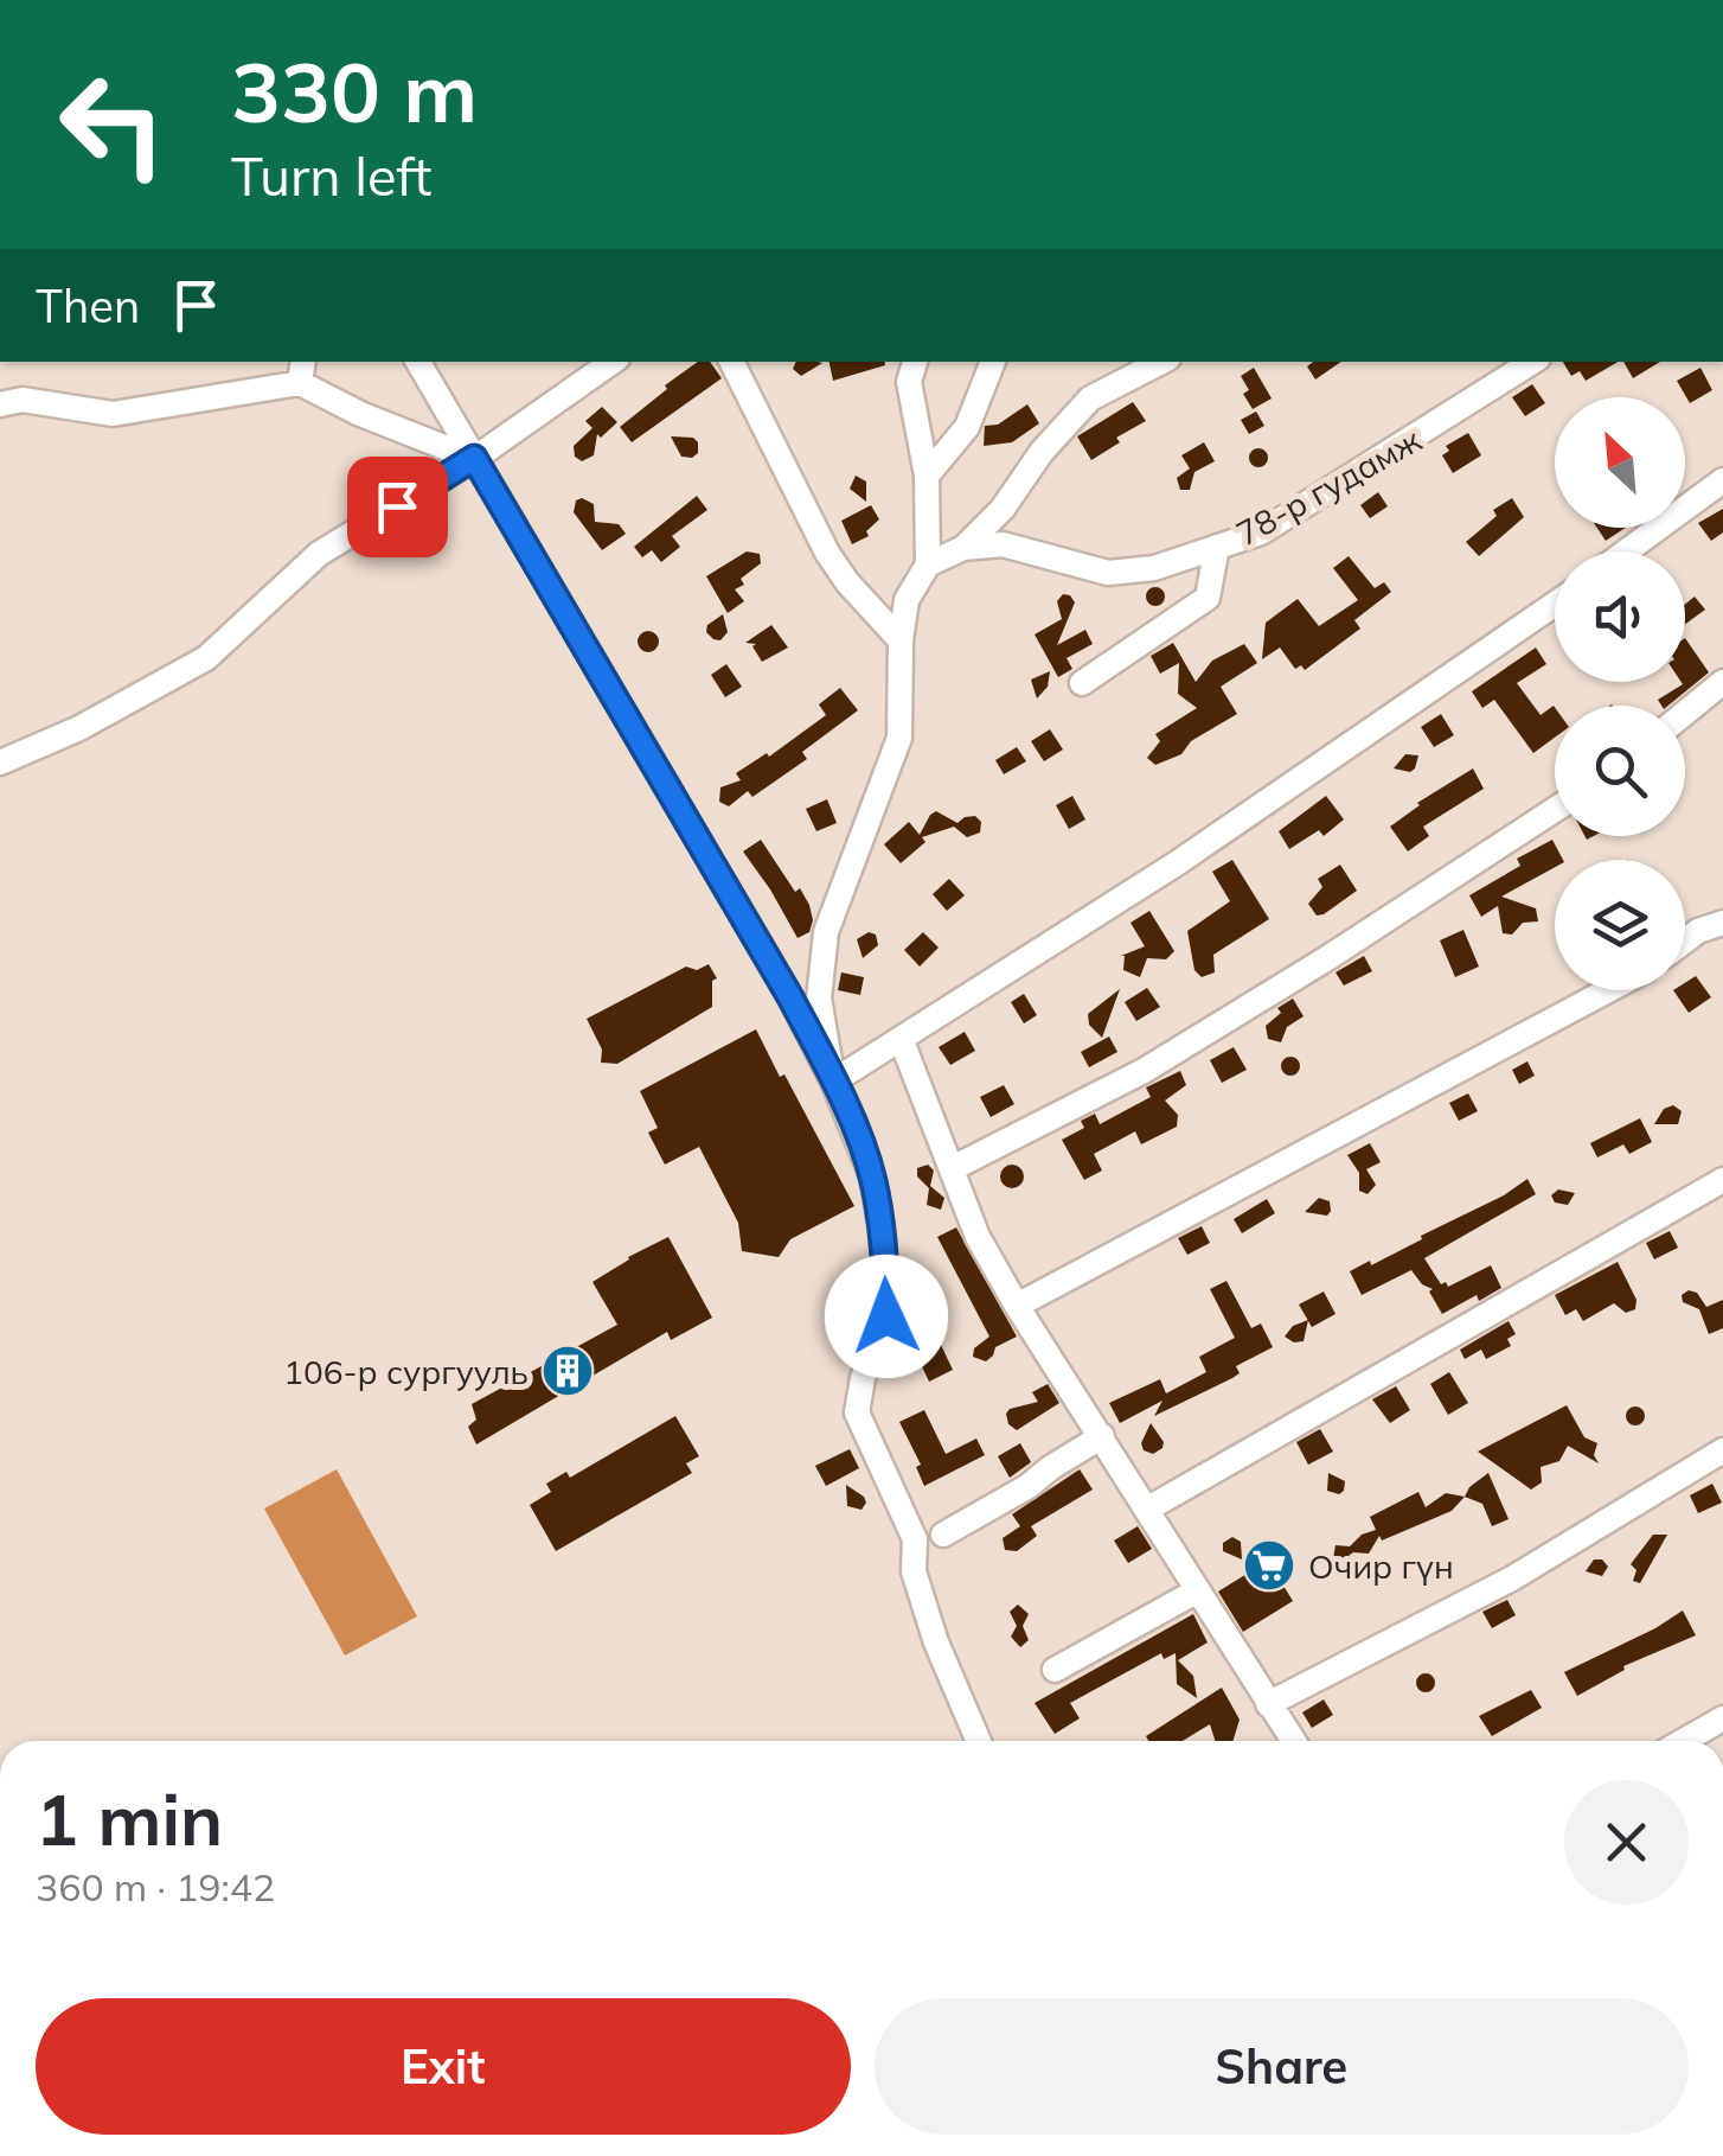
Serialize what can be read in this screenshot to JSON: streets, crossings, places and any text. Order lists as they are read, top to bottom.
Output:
{
  "streets": {
    "street": ["78-р гудамж"]
  },
  "places": {
    "building": ["106-р сургууль"],
    "supermarket": ["Очир гүн"]
  },
  "north": "top left",
  "page": {
    "turn": ["330 m", "Turn left"],
    "then": "Then",
    "heading": ["1 min", "360 m · 19:42"],
    "buttons": ["Exit", "Share"]
  }
}
